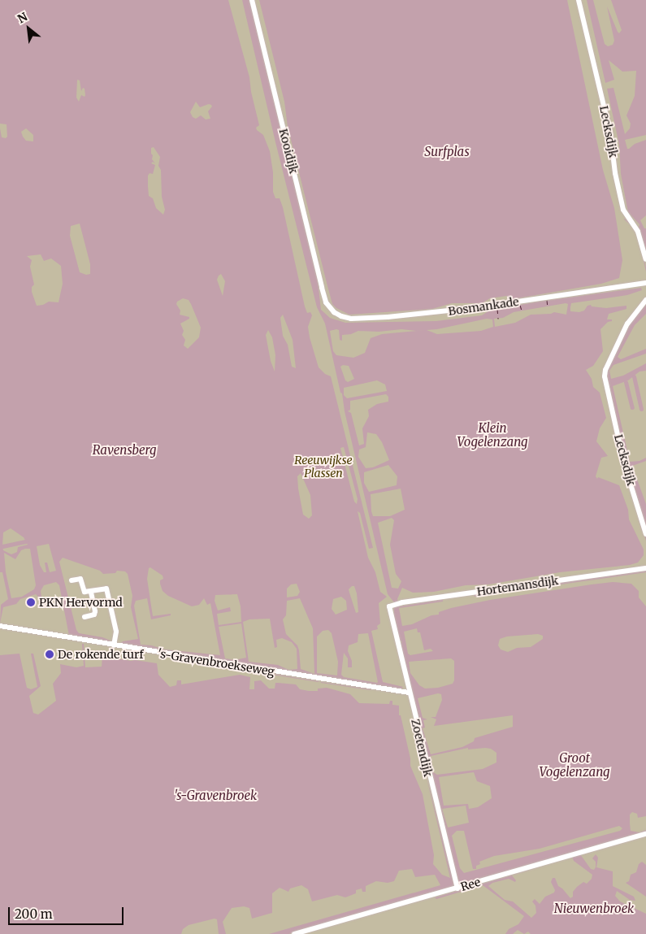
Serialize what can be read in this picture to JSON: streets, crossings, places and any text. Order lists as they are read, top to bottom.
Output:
{
  "streets": {
    "street": [
      "Lecksdijk",
      "Kooidijk",
      "Bosmankade",
      "Hortemansdijk",
      "'s-Gravenbroekseweg",
      "Zoetendijk",
      "Ree"
    ]
  },
  "crossings": [
    ["Kooidijk", "Bosmankade"],
    ["Hortemansdijk", "Zoetendijk"],
    ["'s-Gravenbroekseweg", "Zoetendijk"],
    ["Zoetendijk", "Ree"]
  ],
  "water": [
    "Surfplas",
    "Klein Vogelenzang",
    "Ravensberg",
    "Groot Vogelenzang",
    "'s-Gravenbroek",
    "Nieuwenbroek"
  ],
  "parks": ["Reeuwijkse Plassen"],
  "places": ["PKN Hervormd", "De rokende turf"],
  "scale_bar": "200 m",
  "north": "top left"
}
